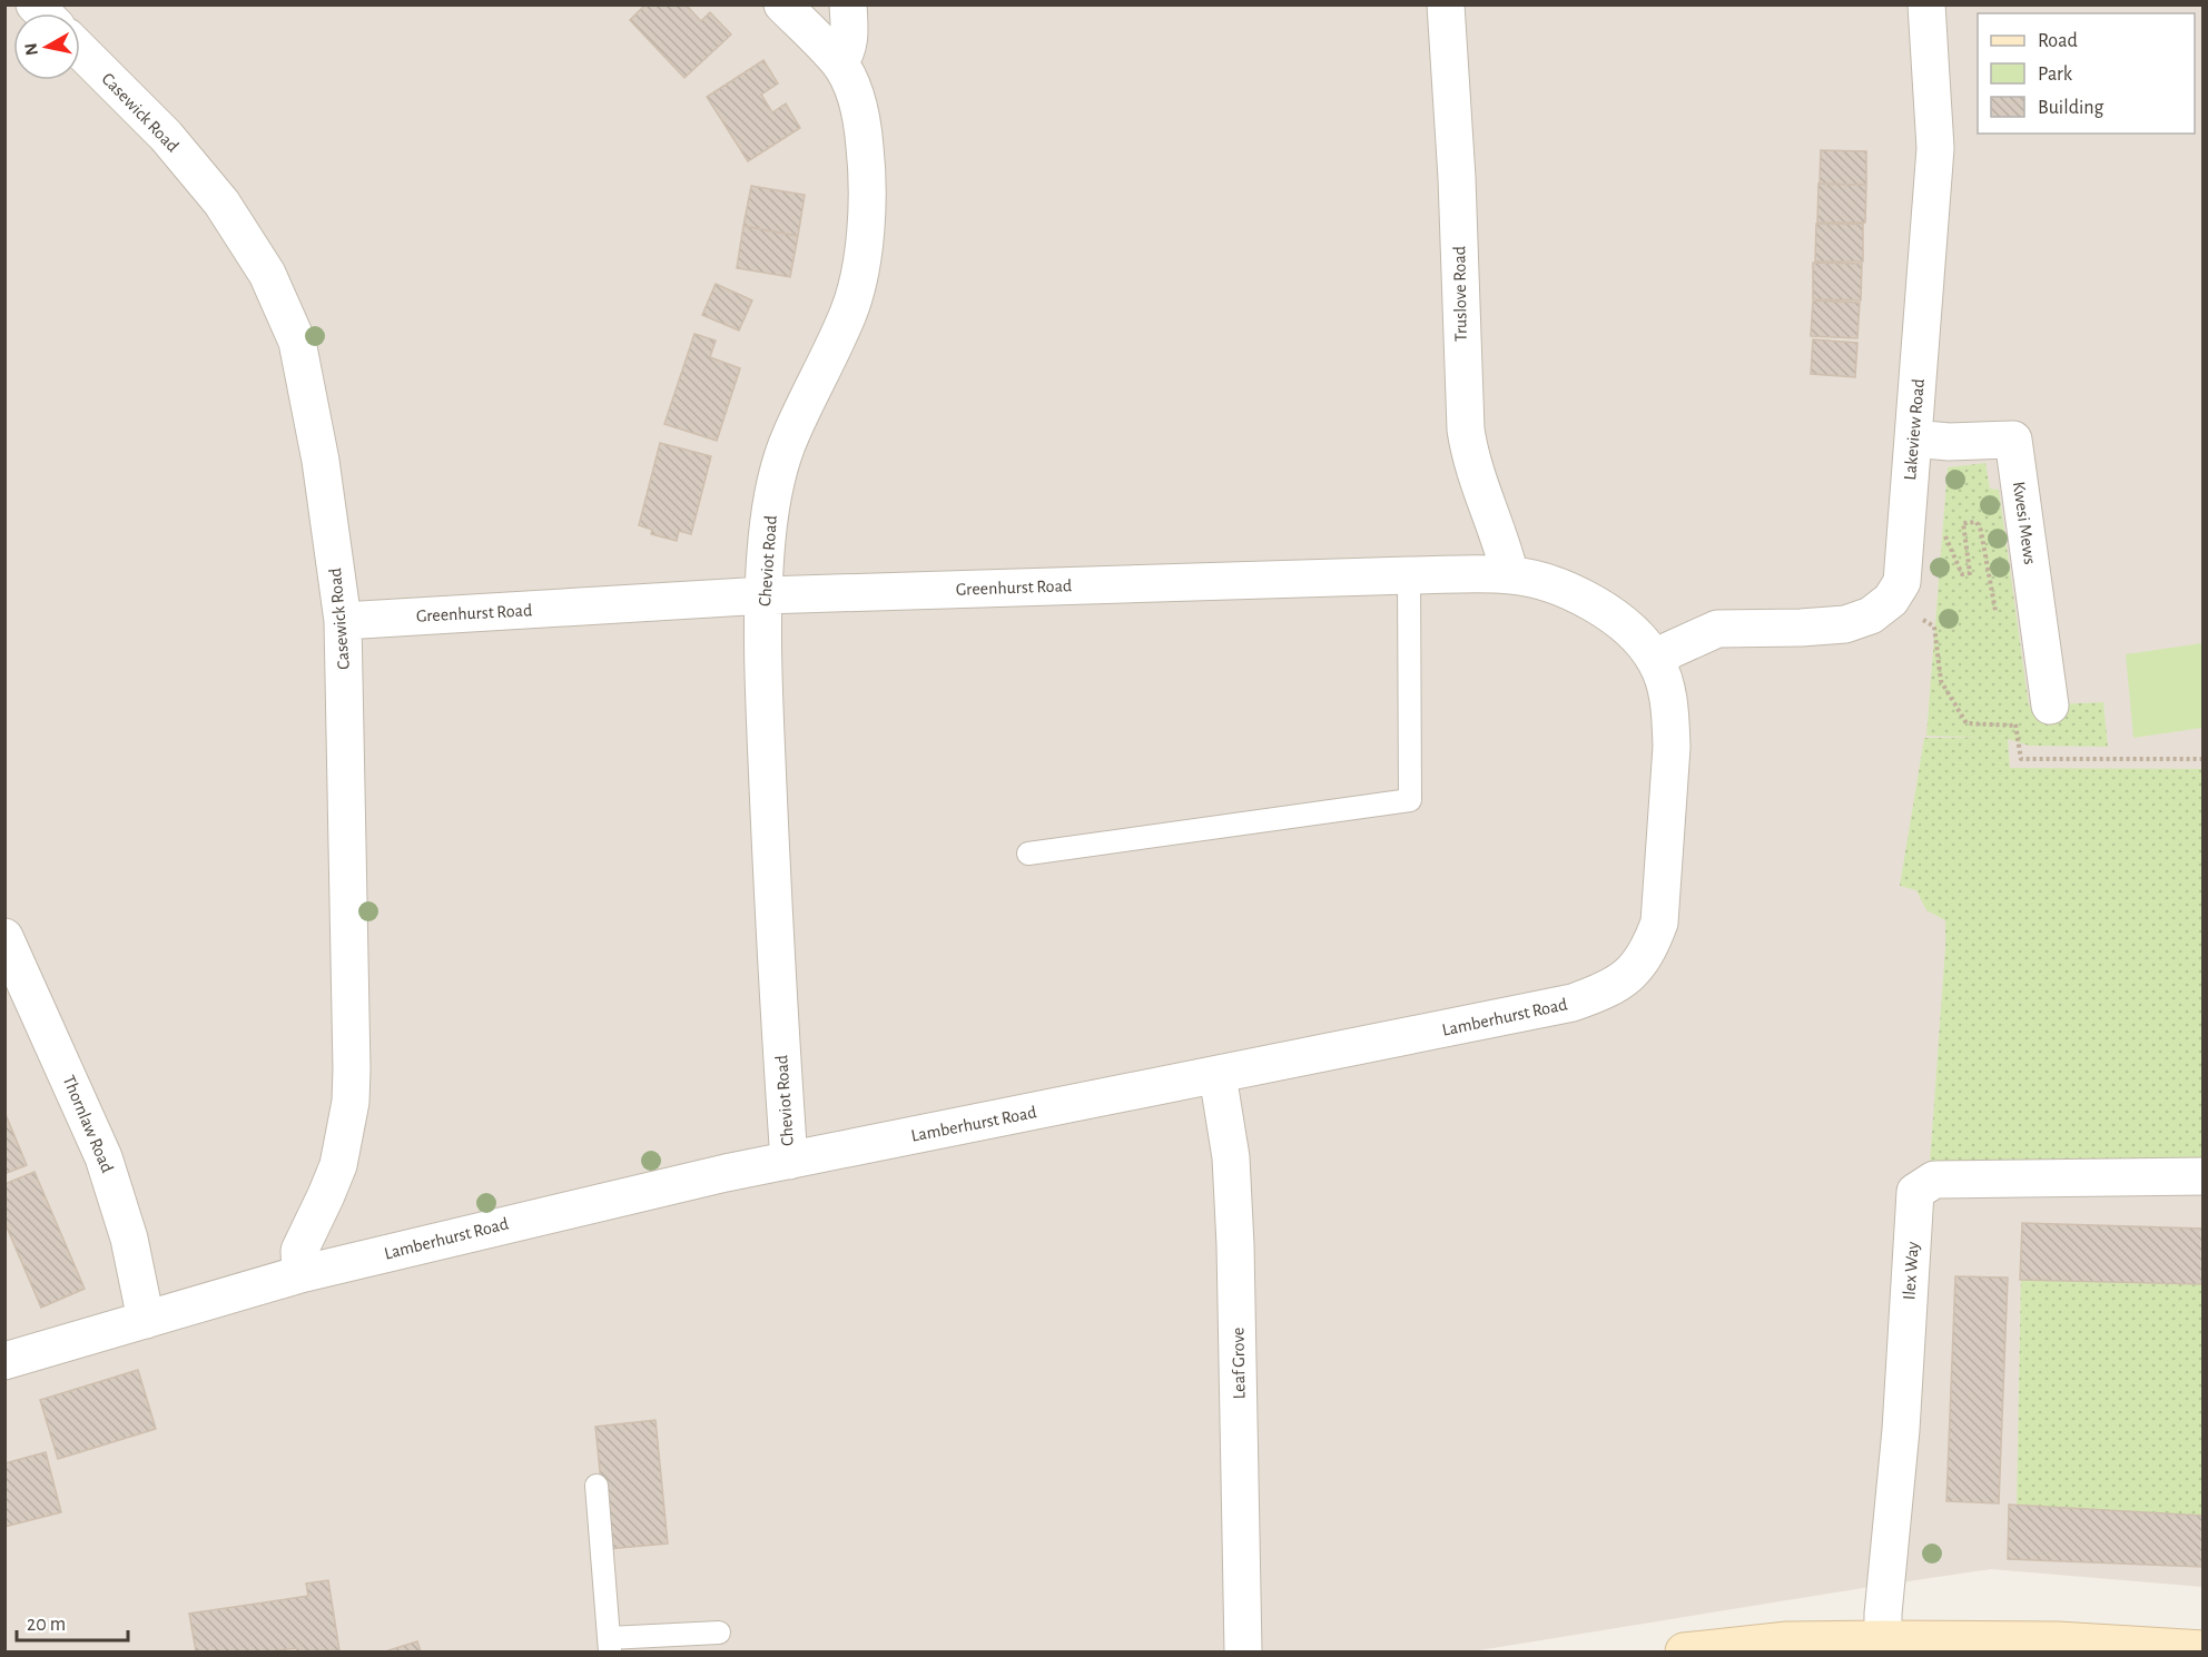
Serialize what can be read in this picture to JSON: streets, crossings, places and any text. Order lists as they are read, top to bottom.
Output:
{
  "streets": {
    "street": [
      "Casewick Road",
      "Truslove Road",
      "Lakeview Road",
      "Kwesi Mews",
      "Cheviot Road",
      "Greenhurst Road",
      "Lamberhurst Road",
      "Thornlaw Road",
      "Ilex Way",
      "Leaf Grove"
    ]
  },
  "crossings": [
    ["Casewick Road", "Greenhurst Road"],
    ["Casewick Road", "Lamberhurst Road"],
    ["Truslove Road", "Greenhurst Road"],
    ["Lakeview Road", "Kwesi Mews"],
    ["Lakeview Road", "Greenhurst Road"],
    ["Lakeview Road", "Lamberhurst Road"],
    ["Cheviot Road", "Greenhurst Road"],
    ["Cheviot Road", "Lamberhurst Road"],
    ["Greenhurst Road", "Lamberhurst Road"],
    ["Lamberhurst Road", "Thornlaw Road"],
    ["Lamberhurst Road", "Leaf Grove"]
  ],
  "legend": ["Road", "Park", "Building"],
  "scale_bar": "20 m",
  "north": "left"
}
